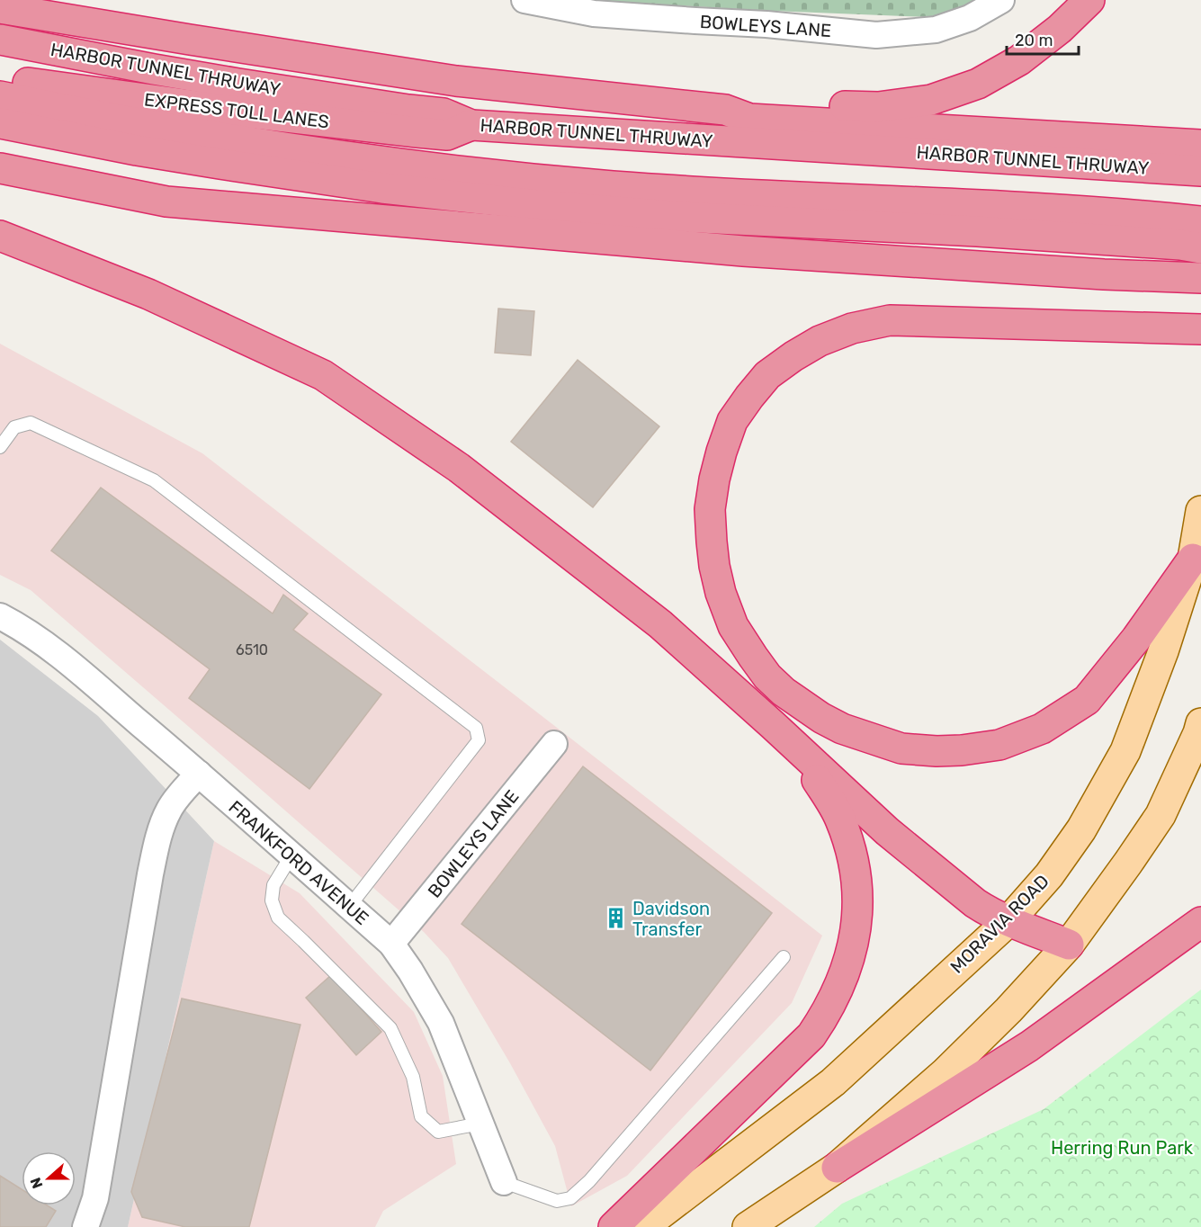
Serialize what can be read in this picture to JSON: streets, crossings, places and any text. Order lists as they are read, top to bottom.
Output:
{
  "streets": {
    "highway": ["HARBOR TUNNEL THRUWAY", "EXPRESS TOLL LANES"],
    "main road": ["MORAVIA ROAD"],
    "street": ["BOWLEYS LANE", "FRANKFORD AVENUE"]
  },
  "crossings": [
    ["BOWLEYS LANE", "FRANKFORD AVENUE"],
    ["HARBOR TUNNEL THRUWAY", "EXPRESS TOLL LANES"]
  ],
  "parks": ["Herring Run Park"],
  "places": {
    "building": ["Davidson Transfer"]
  },
  "house_numbers": ["6510"],
  "scale_bar": "20 m",
  "north": "left"
}
